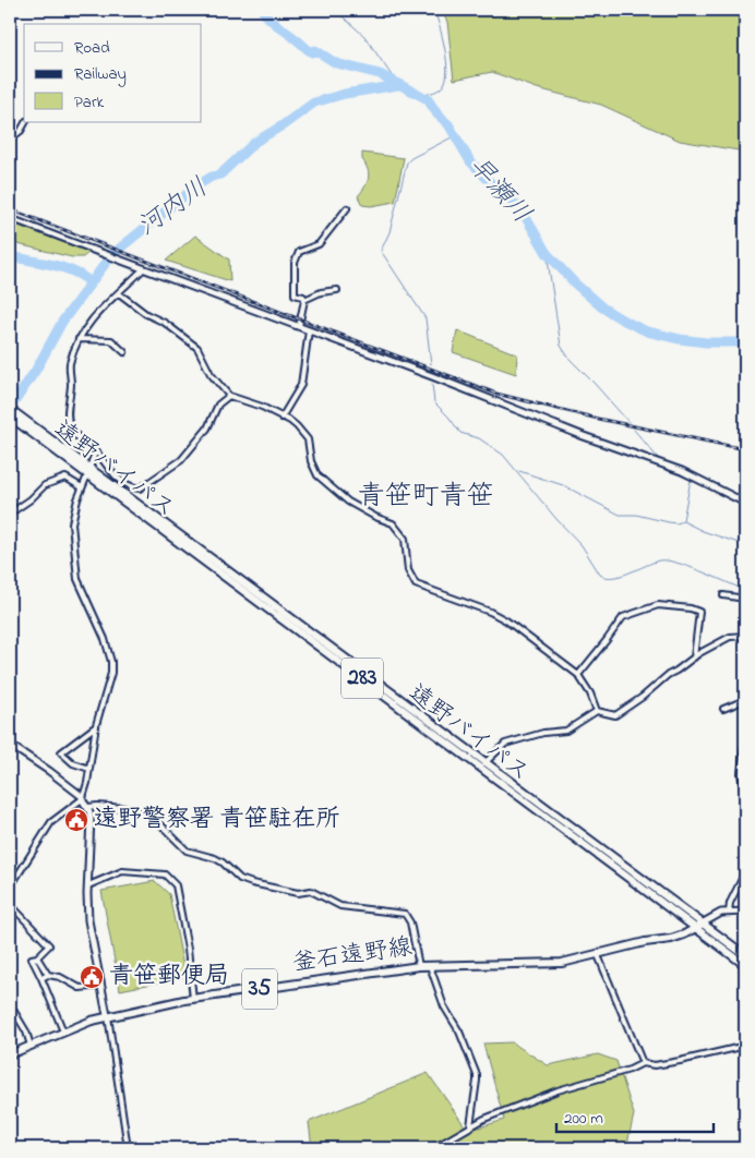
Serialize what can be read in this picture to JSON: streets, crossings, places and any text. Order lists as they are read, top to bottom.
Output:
{
  "streets": {
    "main road": [
      "遠野バイパス",
      "283",
      "釜石遠野線",
      "35"
    ]
  },
  "crossings": [
    ["遠野バイパス", "釜石遠野線"]
  ],
  "districts": ["青笹町青笹"],
  "water": ["早瀬川", "河内川"],
  "places": {
    "public building": ["遠野警察署 青笹駐在所", "青笹郵便局"]
  },
  "legend": ["Road", "Railway", "Park"],
  "scale_bar": "200 m"
}
